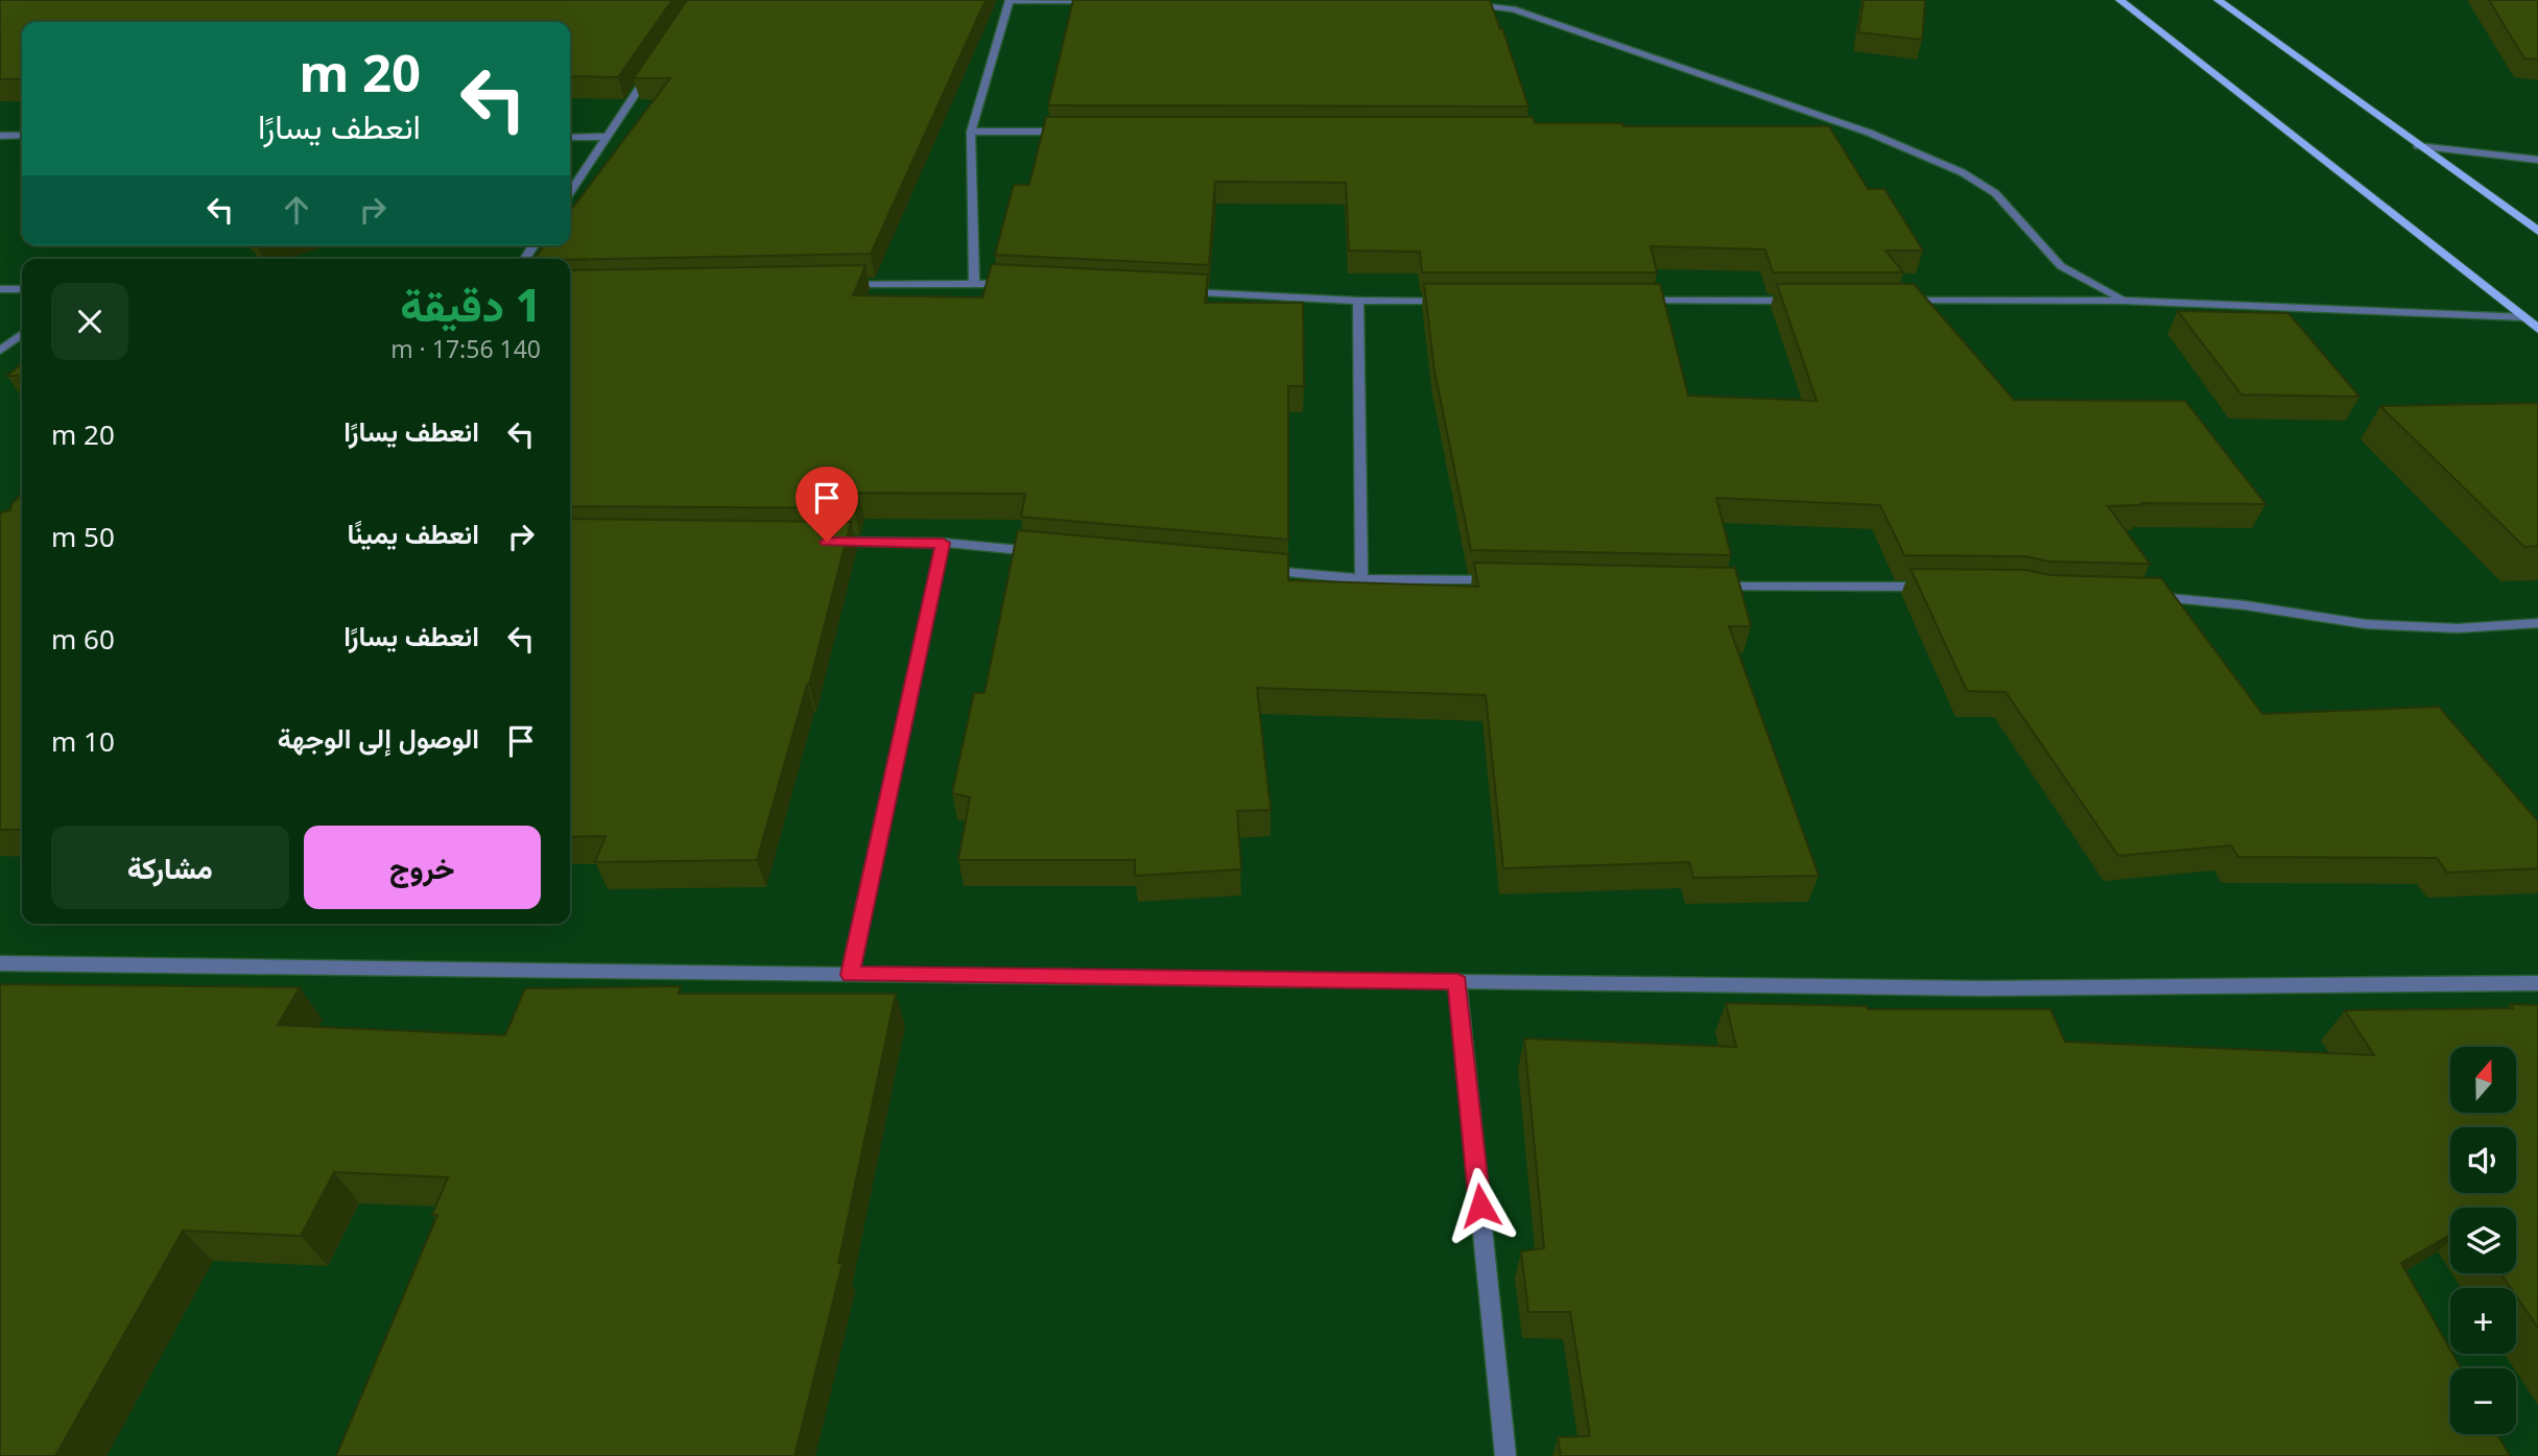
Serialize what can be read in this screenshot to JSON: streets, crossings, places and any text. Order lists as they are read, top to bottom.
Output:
{
  "north": "top",
  "page": {
    "turn": ["20 m", "انعطف يسارًا"],
    "heading": ["1 دقيقة", "140 m · 17:56"],
    "list": [
      {
        "name": "انعطف يسارًا",
        "value": "20 m"
      },
      {
        "name": "انعطف يمينًا",
        "value": "50 m"
      },
      {
        "name": "انعطف يسارًا",
        "value": "60 m"
      },
      {
        "name": "الوصول إلى الوجهة",
        "value": "10 m"
      }
    ],
    "buttons": ["خروج", "مشاركة"],
    "map_buttons": ["+", "−"]
  }
}
